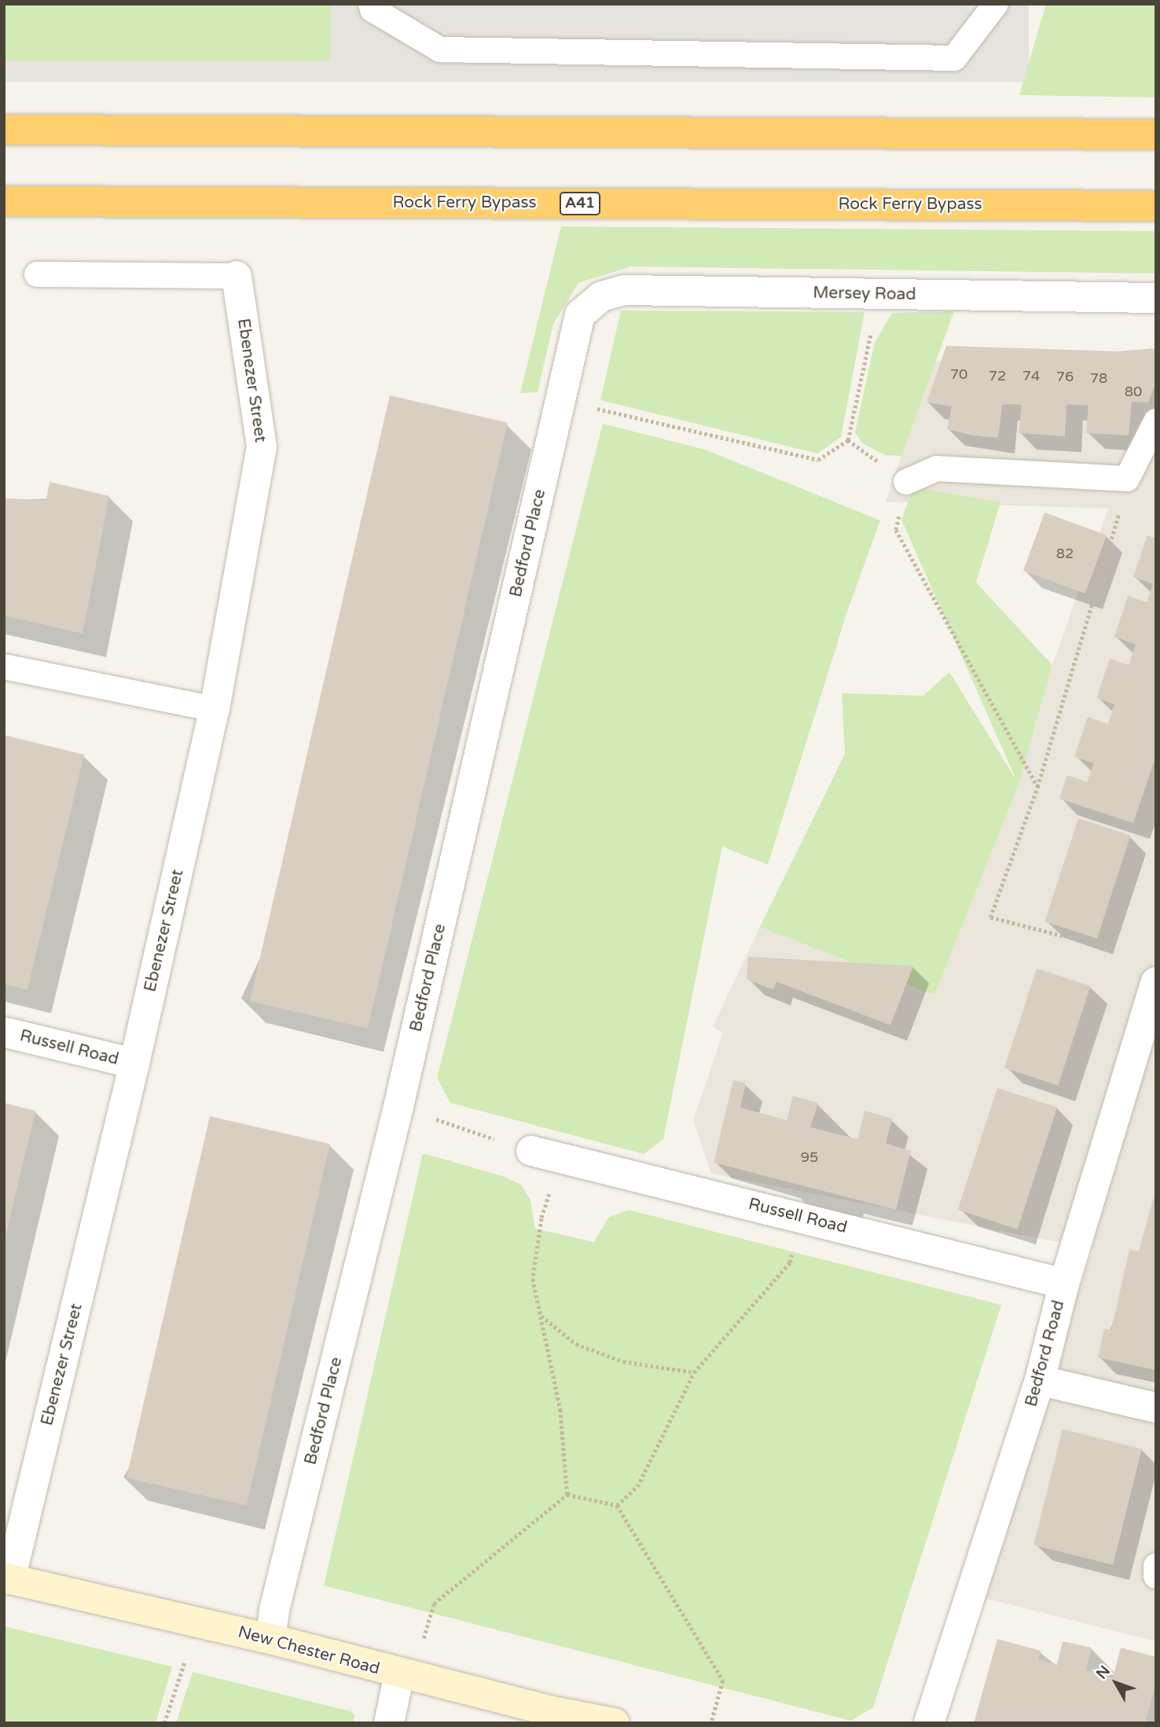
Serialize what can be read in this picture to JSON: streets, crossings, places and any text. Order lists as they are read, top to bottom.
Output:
{
  "streets": {
    "highway": ["Rock Ferry Bypass", "A41"],
    "main road": ["New Chester Road"],
    "street": [
      "Mersey Road",
      "Ebenezer Street",
      "Bedford Place",
      "Russell Road",
      "Bedford Road"
    ]
  },
  "crossings": [
    ["Mersey Road", "Bedford Place"],
    ["Ebenezer Street", "Russell Road"],
    ["Ebenezer Street", "New Chester Road"],
    ["Bedford Place", "New Chester Road"],
    ["Russell Road", "Bedford Road"]
  ],
  "house_numbers": [
    "70",
    "72",
    "74",
    "76",
    "78",
    "80",
    "82",
    "95"
  ],
  "north": "top left"
}
